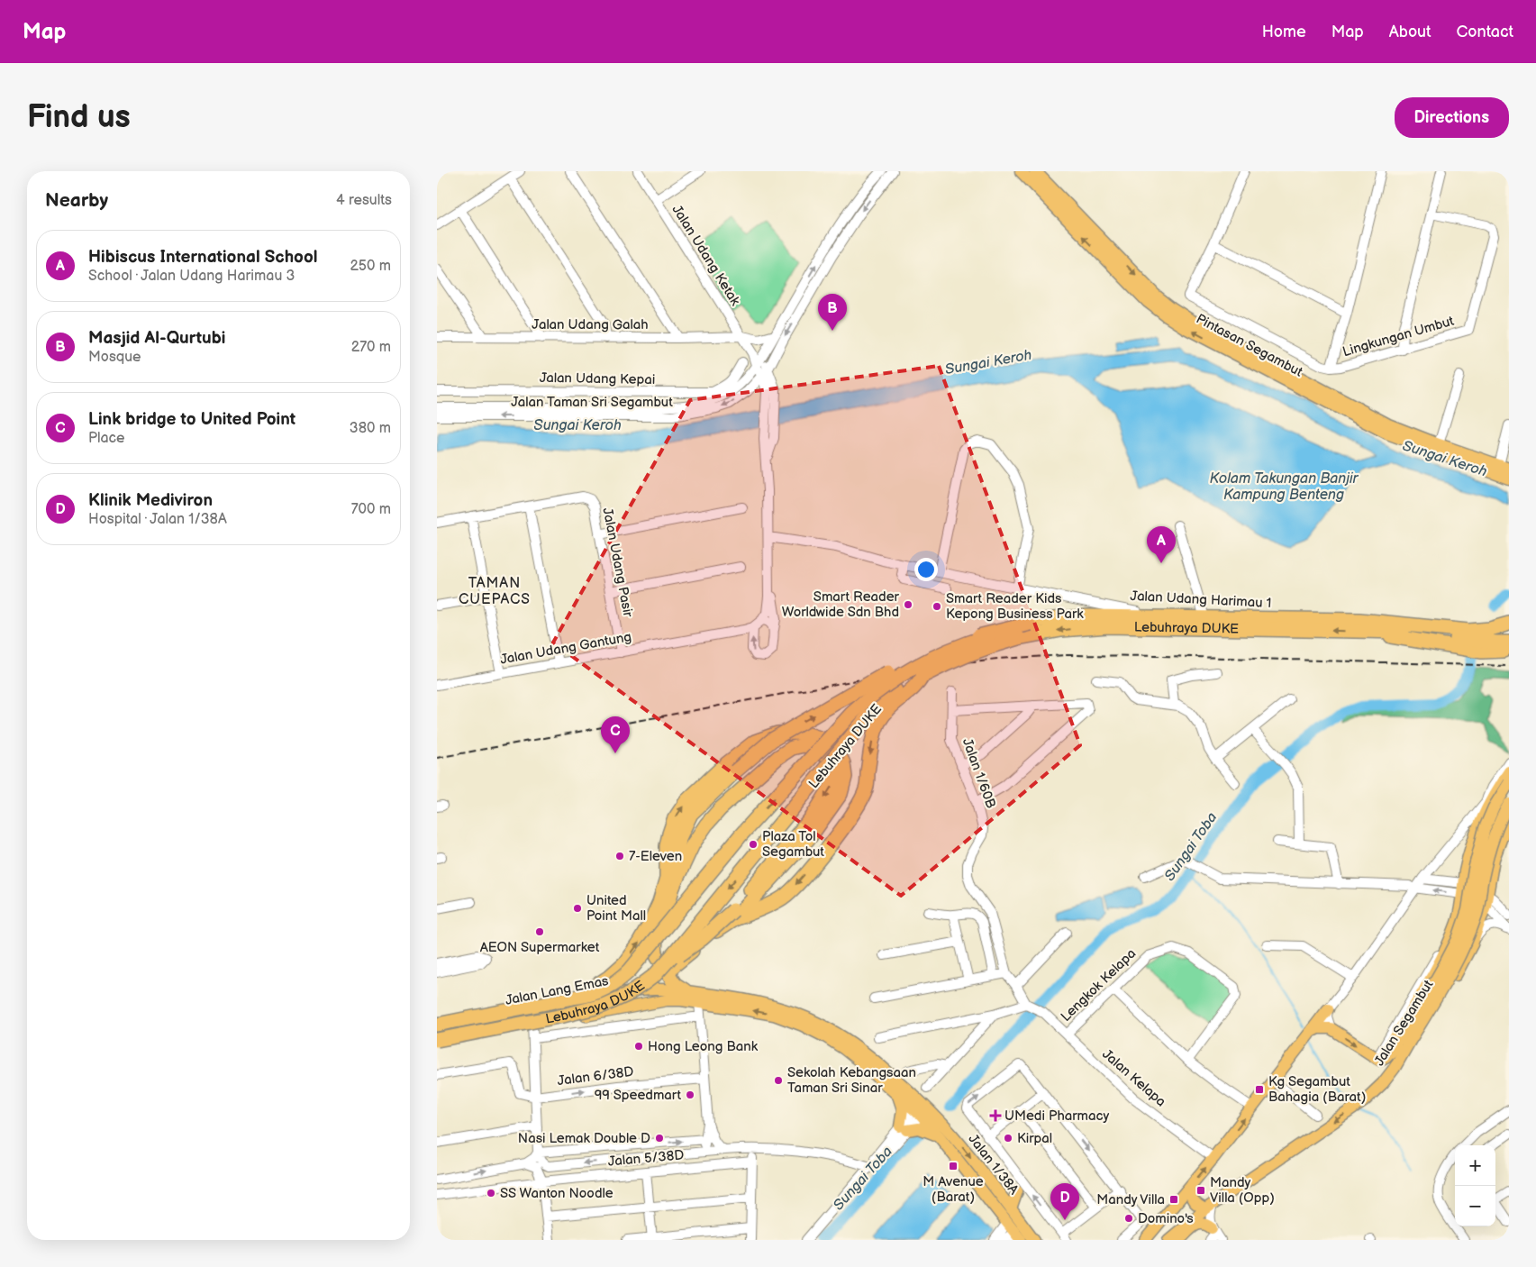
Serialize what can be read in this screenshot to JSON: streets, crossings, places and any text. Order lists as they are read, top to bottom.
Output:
{
  "streets": {
    "highway": ["Lebuhraya DUKE"],
    "main road": [
      "Pintasan Segambut",
      "Jalan Lang Emas",
      "Jalan Segambut",
      "Jalan 1/38A"
    ],
    "street": [
      "Jalan Udang Ketak",
      "Jalan Udang Galah",
      "Lingkungan Umbut",
      "Jalan Udang Kepai",
      "Jalan Taman Sri Segambut",
      "Jalan Udang Pasir",
      "Jalan Udang Harimau 1",
      "Jalan Udang Gantung",
      "Jalan 1/60B",
      "Lengkok Kelapa",
      "Jalan 6/38D",
      "Jalan Kelapa",
      "Jalan 5/38D"
    ]
  },
  "crossings": [
    ["Jalan Udang Ketak", "Jalan Udang Galah"],
    ["Jalan Udang Ketak", "Jalan Taman Sri Segambut"],
    ["Jalan Udang Galah", "Jalan Taman Sri Segambut"],
    ["Jalan Udang Pasir", "Jalan Udang Gantung"],
    ["Lebuhraya DUKE", "Jalan Lang Emas"],
    ["Jalan 1/60B", "Jalan Kelapa"],
    ["Lengkok Kelapa", "Jalan Kelapa"],
    ["Jalan Lang Emas", "Jalan 1/38A"]
  ],
  "districts": ["TAMAN CUEPACS"],
  "water": ["Sungai Keroh", "Kolam Takungan Banjir Kampung Benteng", "Sungai Toba"],
  "places": {
    "other": [
      "Smart Reader Worldwide Sdn Bhd",
      "Smart Reader Kids Kepong Business Park",
      "Plaza Tol Segambut",
      "7-Eleven",
      "United Point Mall",
      "AEON Supermarket",
      "Hong Leong Bank",
      "Sekolah Kebangsaan Taman Sri Sinar",
      "99 Speedmart",
      "Nasi Lemak Double D",
      "Kirpal",
      "SS Wanton Noodle",
      "Domino's"
    ],
    "transit": [
      "Kg Segambut Bahagia (Barat)",
      "M Avenue (Barat)",
      "Mandy Villa (Opp)",
      "Mandy Villa"
    ],
    "health": ["UMedi Pharmacy"]
  },
  "page": {
    "header": "Map",
    "nav": [
      "Home",
      "Map",
      "About",
      "Contact"
    ],
    "buttons": "Directions",
    "title": "Find us",
    "heading": ["Nearby", "4 results"],
    "list": [
      {
        "mark": "A",
        "name": "Hibiscus International School",
        "note": "School · Jalan Udang Harimau 3",
        "value": "250 m"
      },
      {
        "mark": "B",
        "name": "Masjid Al-Qurtubi",
        "note": "Mosque",
        "value": "270 m"
      },
      {
        "mark": "C",
        "name": "Link bridge to United Point",
        "note": "Place",
        "value": "380 m"
      },
      {
        "mark": "D",
        "name": "Klinik Mediviron",
        "note": "Hospital · Jalan 1/38A",
        "value": "700 m"
      }
    ],
    "pins": [
      "B",
      "A",
      "C",
      "D"
    ],
    "map_buttons": ["+", "−"]
  }
}
